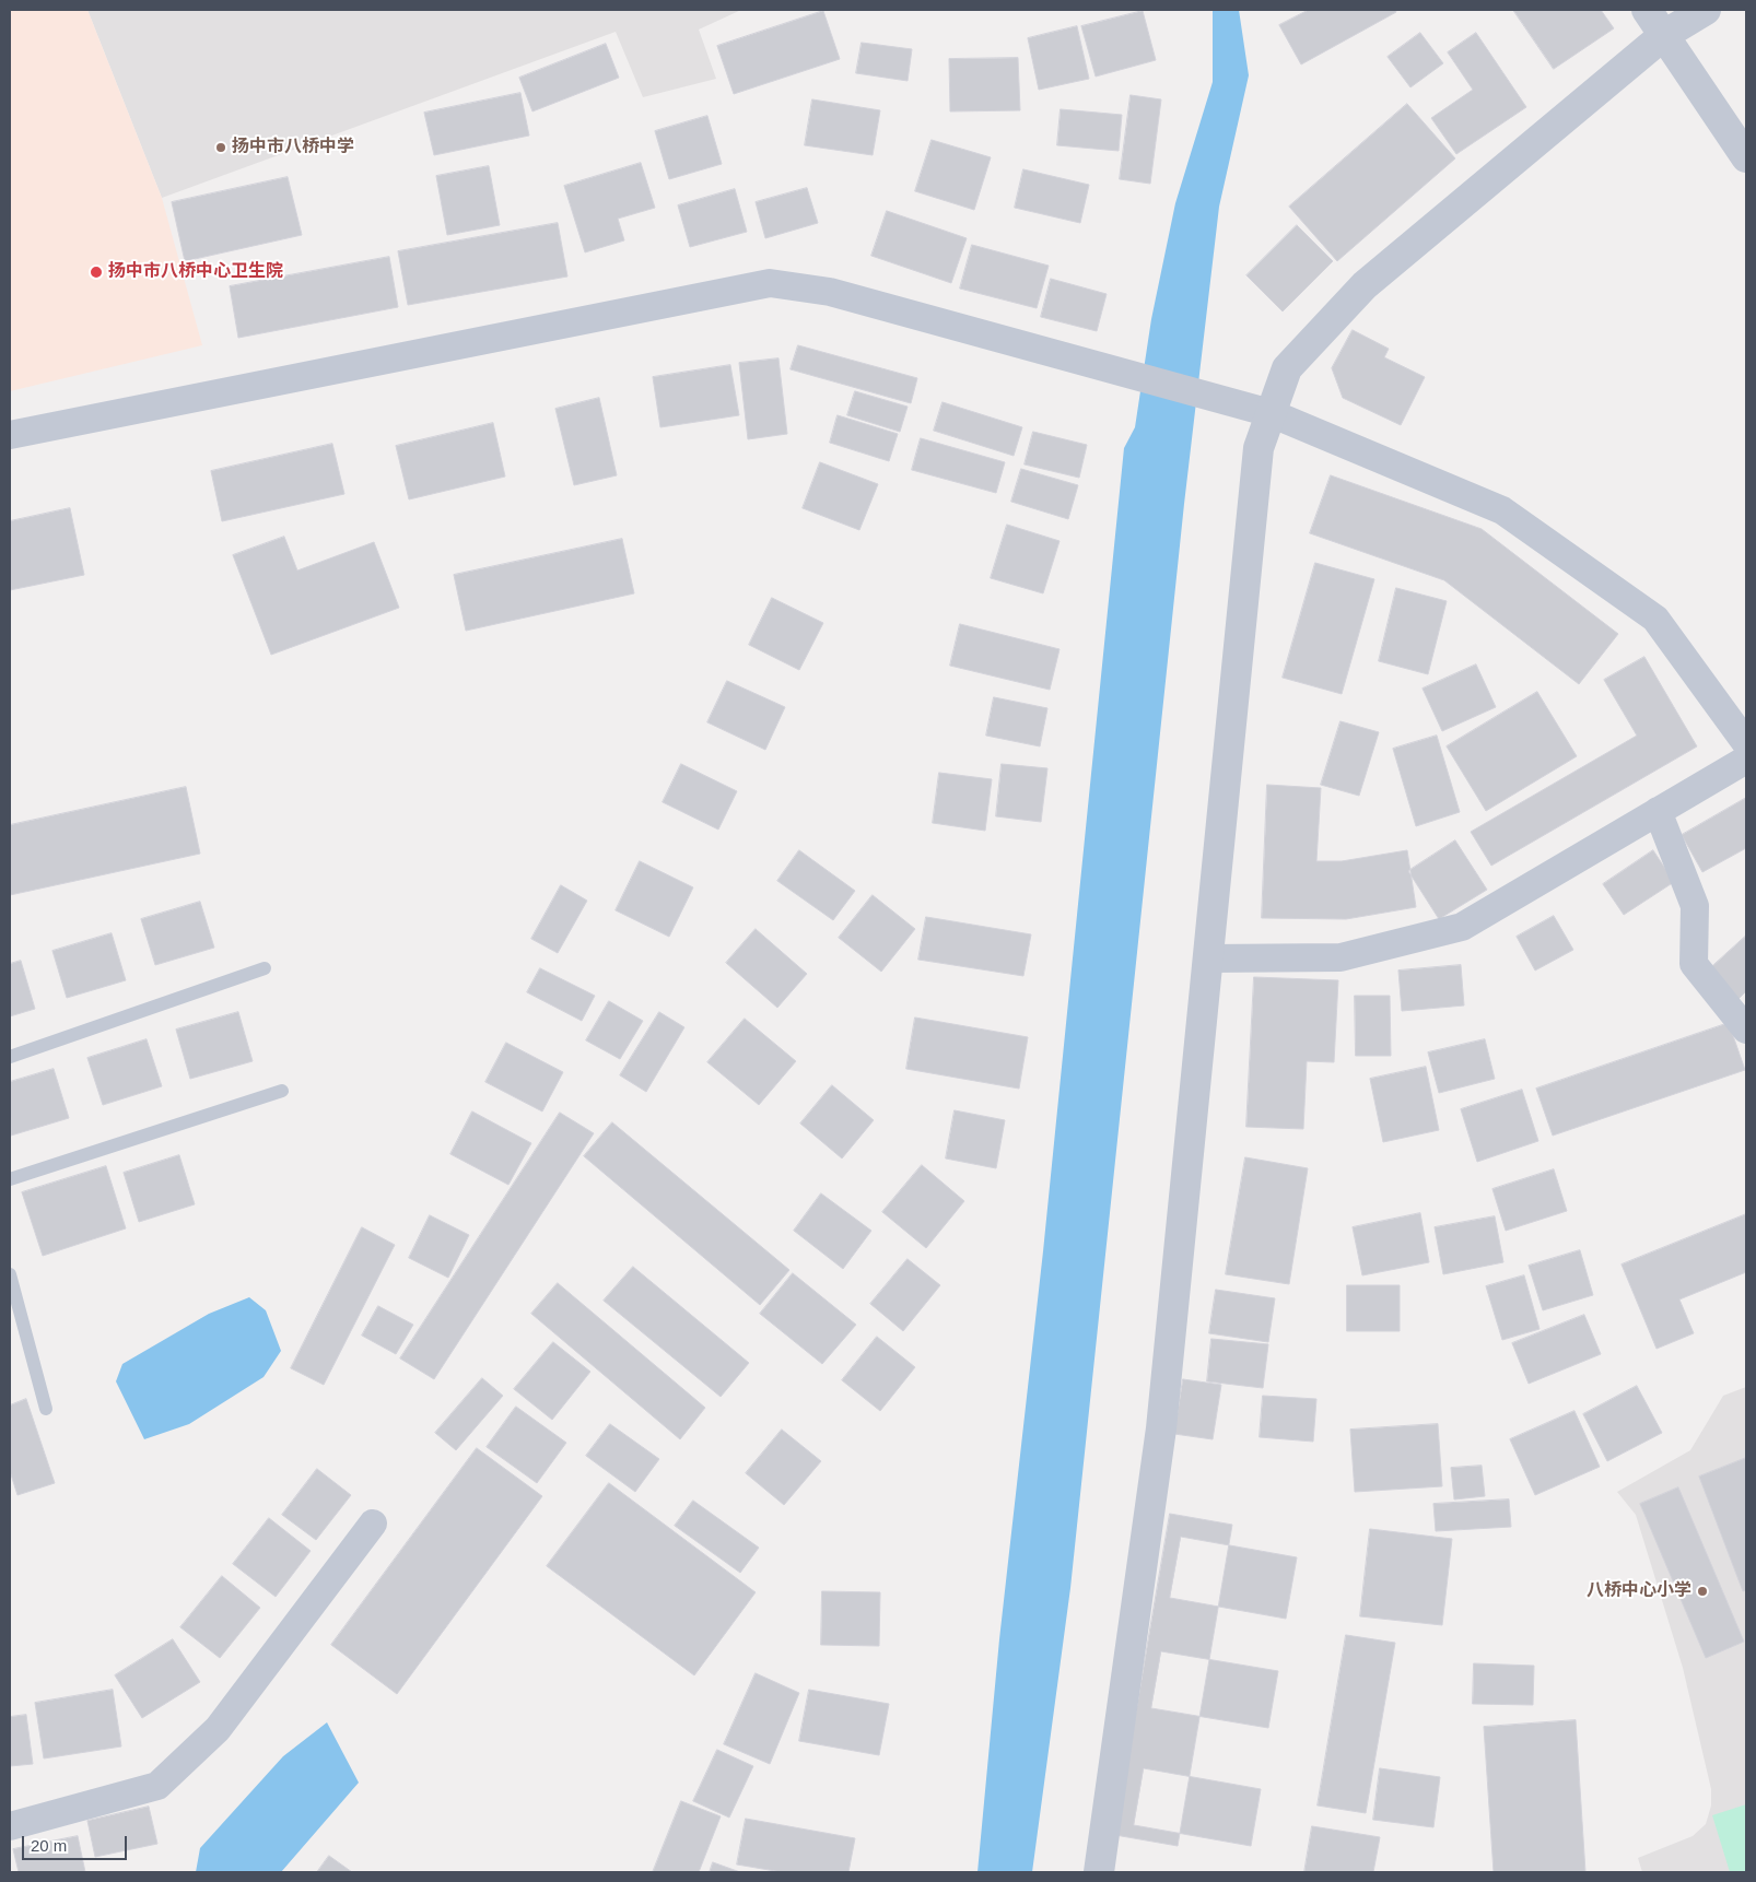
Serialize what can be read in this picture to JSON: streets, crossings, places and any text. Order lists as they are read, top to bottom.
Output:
{
  "places": ["扬中市八桥中学", "扬中市八桥中心卫生院", "八桥中心小学"],
  "scale_bar": "20 m"
}
